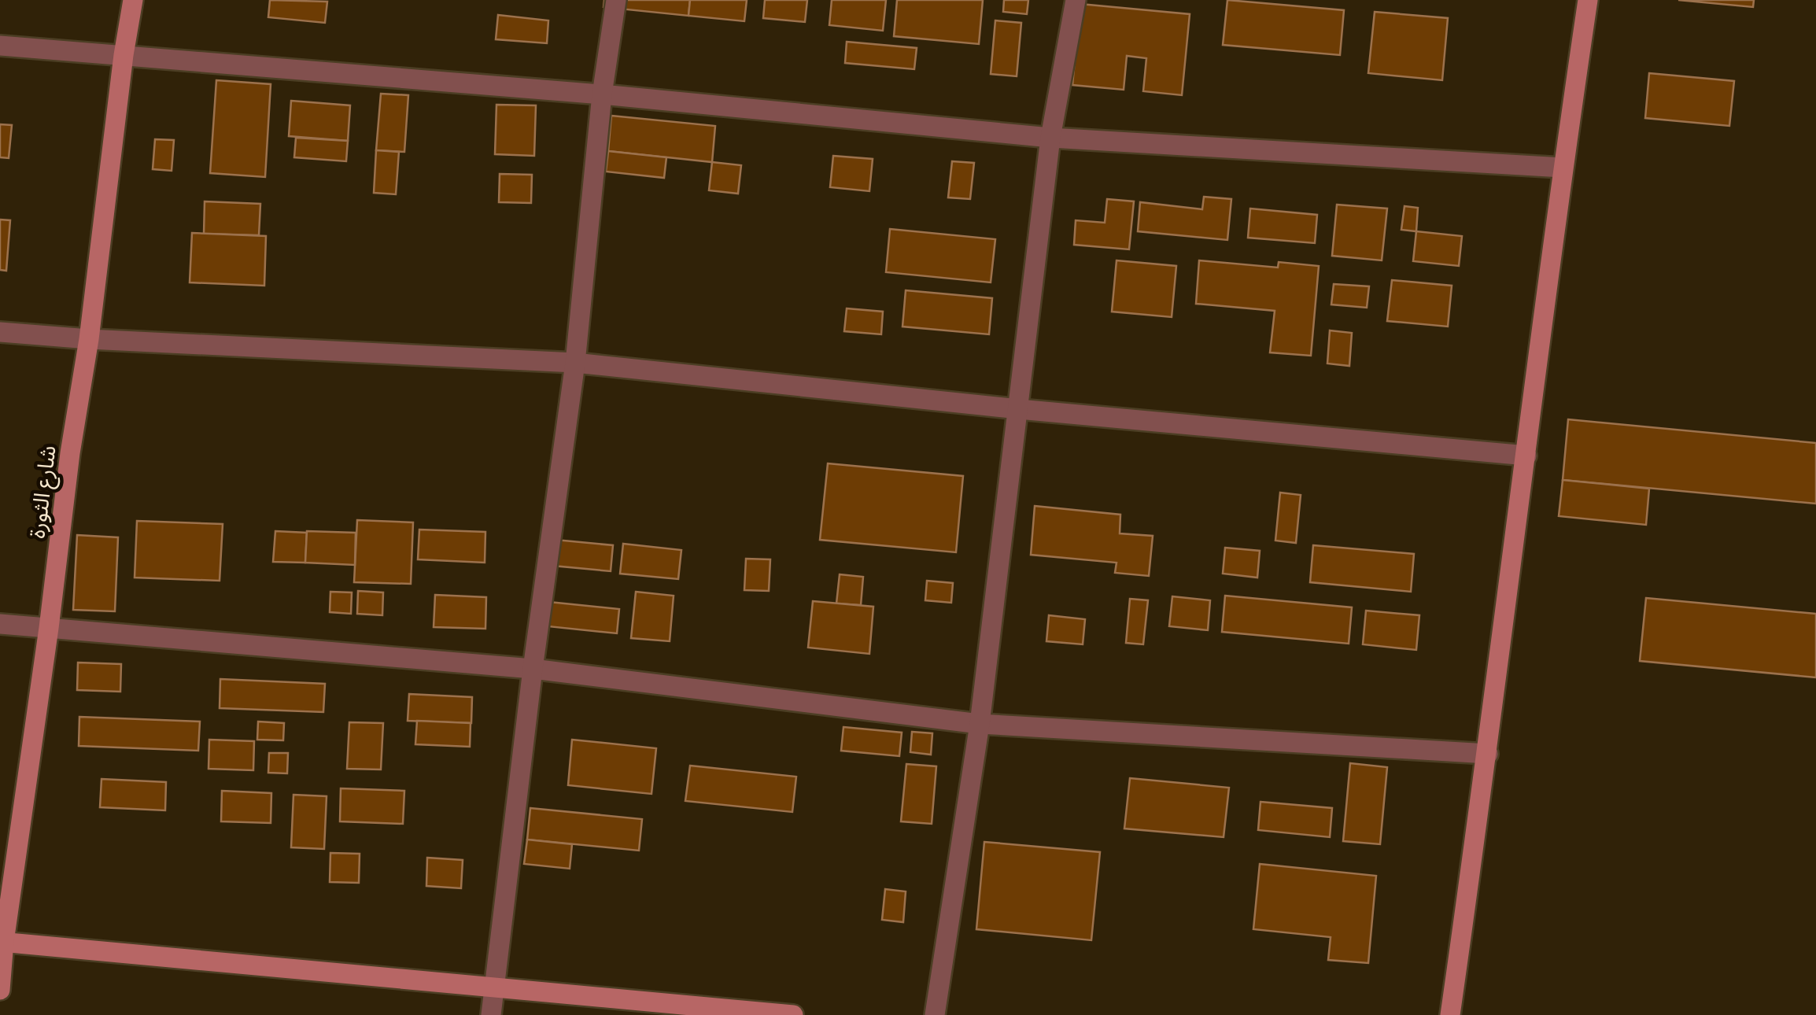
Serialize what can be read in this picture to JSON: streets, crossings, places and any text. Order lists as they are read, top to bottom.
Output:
{
  "streets": {
    "street": ["شارع الثورة"]
  }
}
